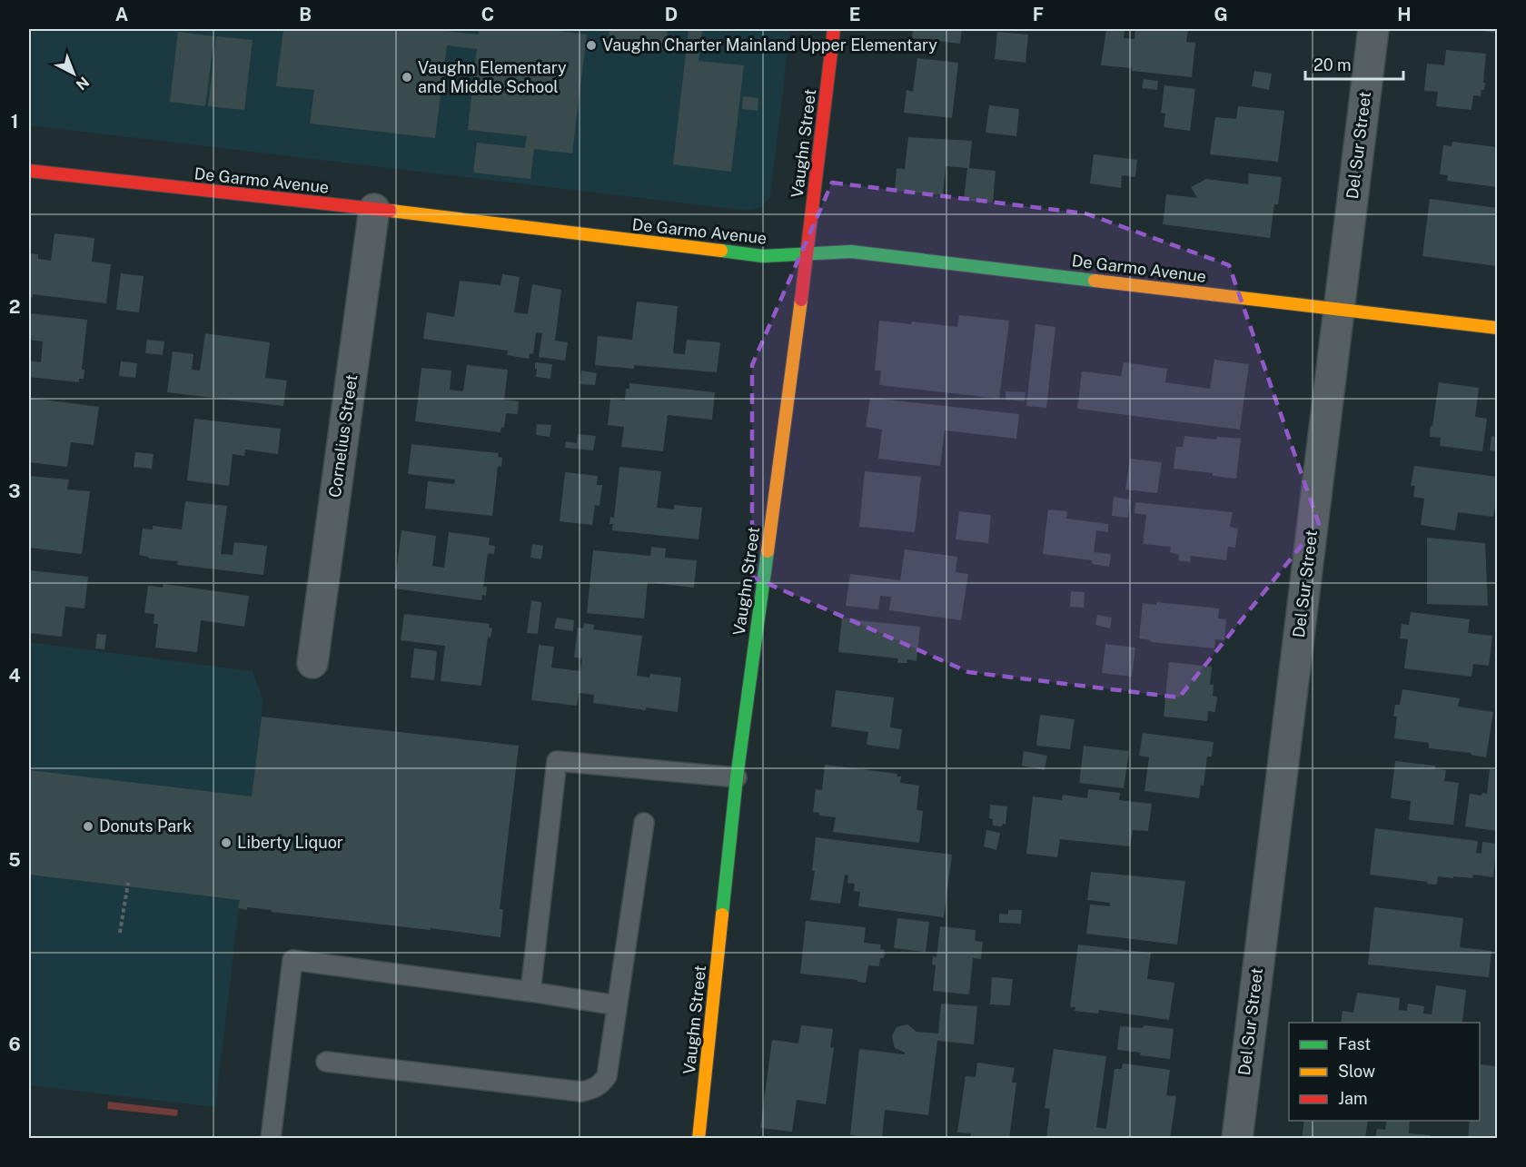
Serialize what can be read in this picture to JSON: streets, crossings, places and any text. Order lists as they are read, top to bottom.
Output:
{
  "streets": {
    "street": [
      "Vaughn Street",
      "Del Sur Street",
      "De Garmo Avenue",
      "Cornelius Street"
    ]
  },
  "crossings": [
    ["Vaughn Street", "De Garmo Avenue"],
    ["Del Sur Street", "De Garmo Avenue"],
    ["De Garmo Avenue", "Cornelius Street"]
  ],
  "places": [
    "Vaughn Charter Mainland Upper Elementary",
    "Vaughn Elementary and Middle School",
    "Donuts Park",
    "Liberty Liquor"
  ],
  "legend": ["Fast", "Slow", "Jam"],
  "scale_bar": "20 m",
  "north": "bottom right",
  "grid": {
    "columns": [
      "A",
      "B",
      "C",
      "D",
      "E",
      "F",
      "G",
      "H"
    ],
    "rows": [
      "1",
      "2",
      "3",
      "4",
      "5",
      "6"
    ]
  }
}
